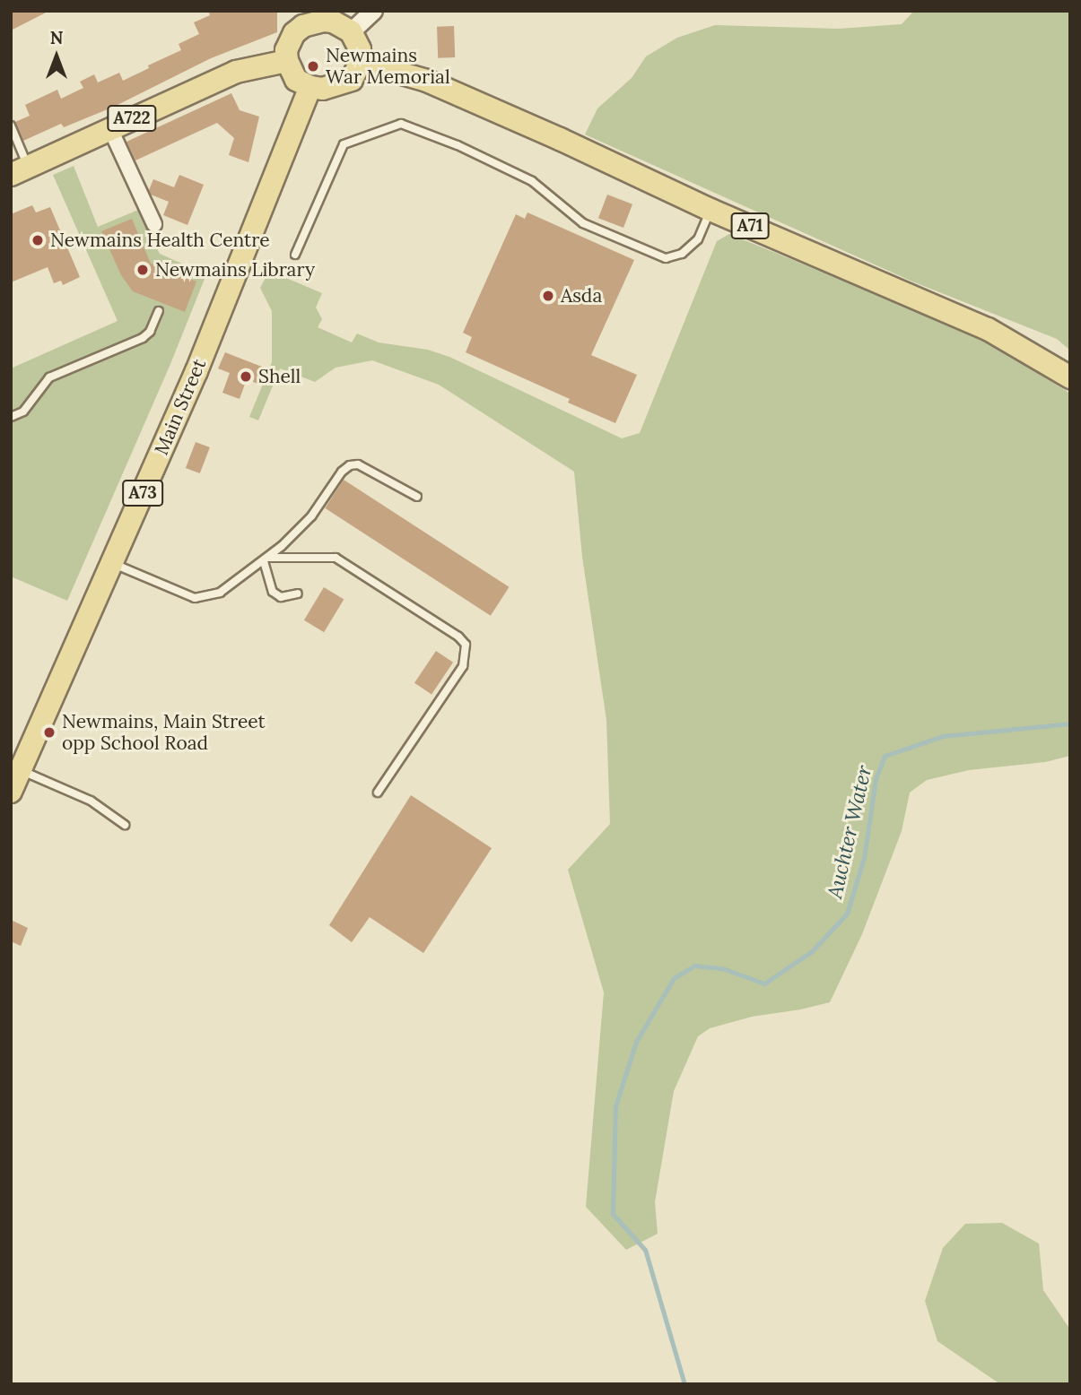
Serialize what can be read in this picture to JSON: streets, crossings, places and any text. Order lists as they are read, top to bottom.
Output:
{
  "streets": {
    "main road": [
      "A722",
      "A71",
      "Main Street",
      "A73"
    ]
  },
  "crossings": [
    ["A722", "A71"],
    ["A722", "Main Street"],
    ["A71", "Main Street"]
  ],
  "water": ["Auchter Water"],
  "places": [
    "Newmains War Memorial",
    "Newmains Health Centre",
    "Newmains Library",
    "Asda",
    "Shell",
    "Newmains, Main Street opp School Road"
  ],
  "north": "top"
}
